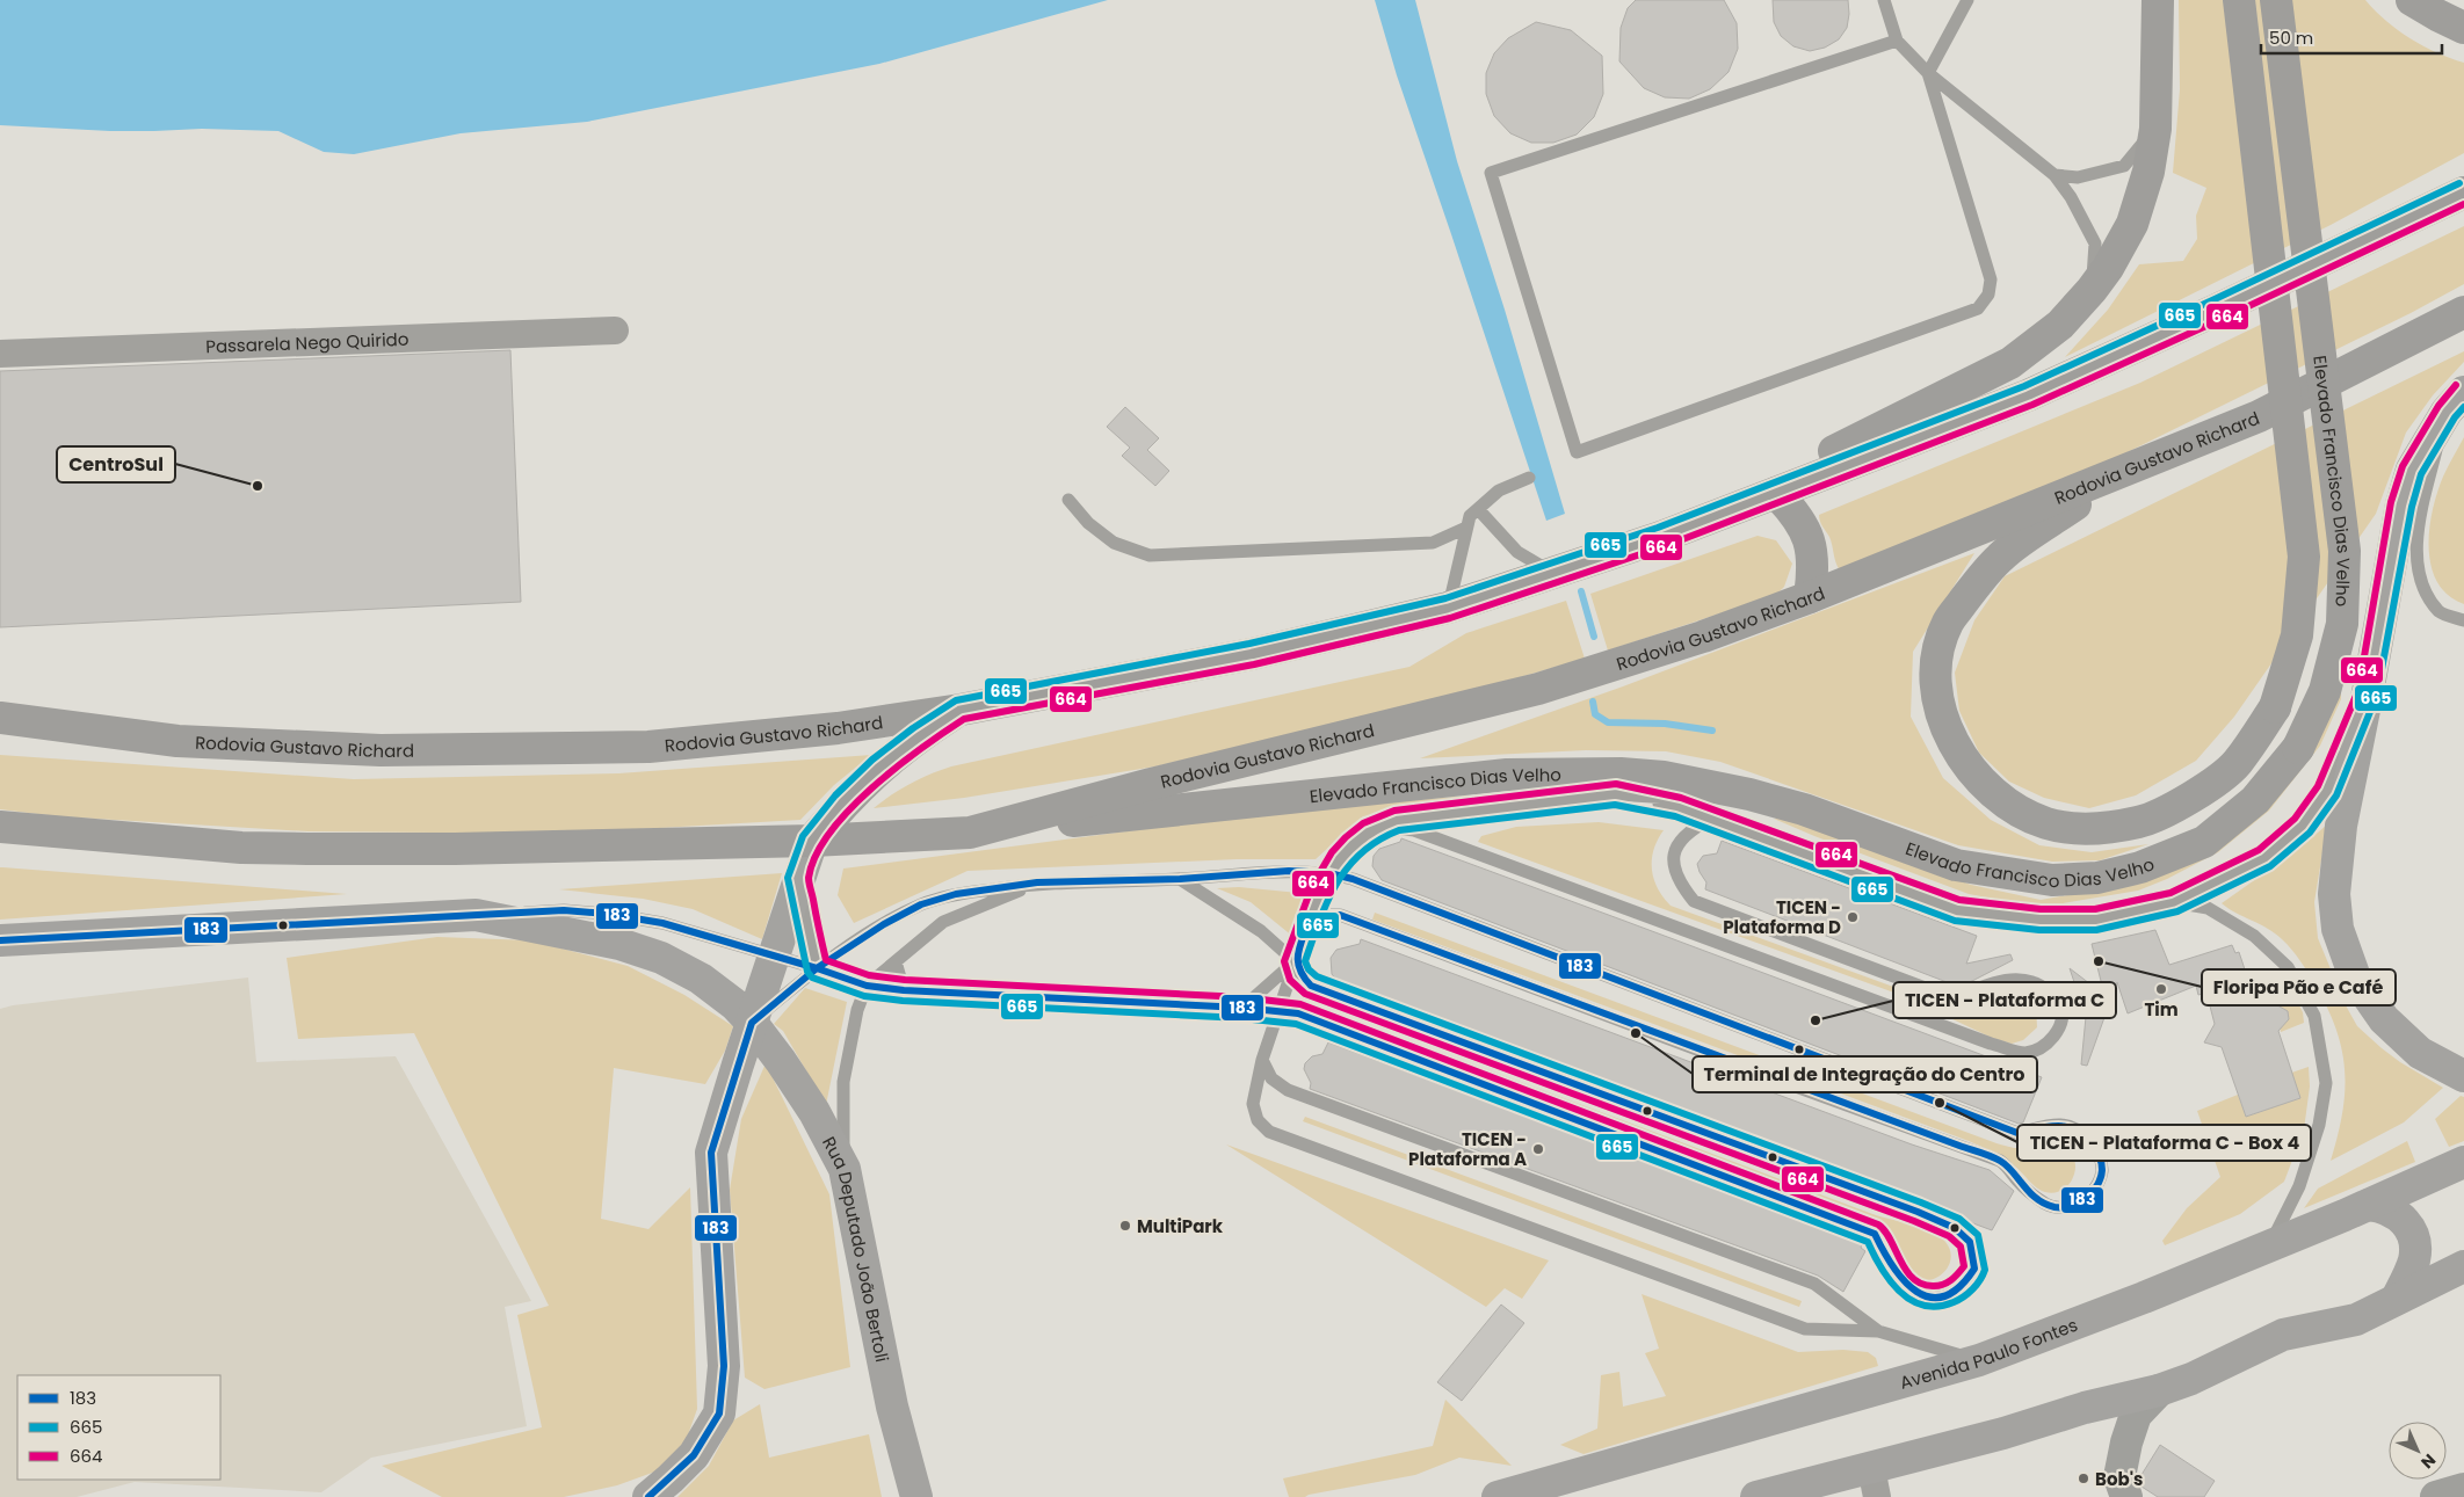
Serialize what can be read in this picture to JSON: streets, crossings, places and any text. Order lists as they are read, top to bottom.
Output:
{
  "streets": {
    "highway": ["Rodovia Gustavo Richard", "Elevado Francisco Dias Velho"],
    "main road": ["Rua Deputado João Bertoli", "Avenida Paulo Fontes"],
    "street": ["Passarela Nego Quirido"]
  },
  "crossings": [
    ["Rodovia Gustavo Richard", "Elevado Francisco Dias Velho"]
  ],
  "places": [
    "CentroSul",
    "TICEN - Plataforma D",
    "Floripa Pão e Café",
    "Tim",
    "TICEN - Plataforma C",
    "Terminal de Integração do Centro",
    "TICEN - Plataforma C - Box 4",
    "TICEN - Plataforma A",
    "MultiPark",
    "Bob's"
  ],
  "lines": ["transit line 665", "transit line 664", "transit line 183"],
  "legend": ["183", "665", "664"],
  "scale_bar": "50 m",
  "north": "bottom right"
}
